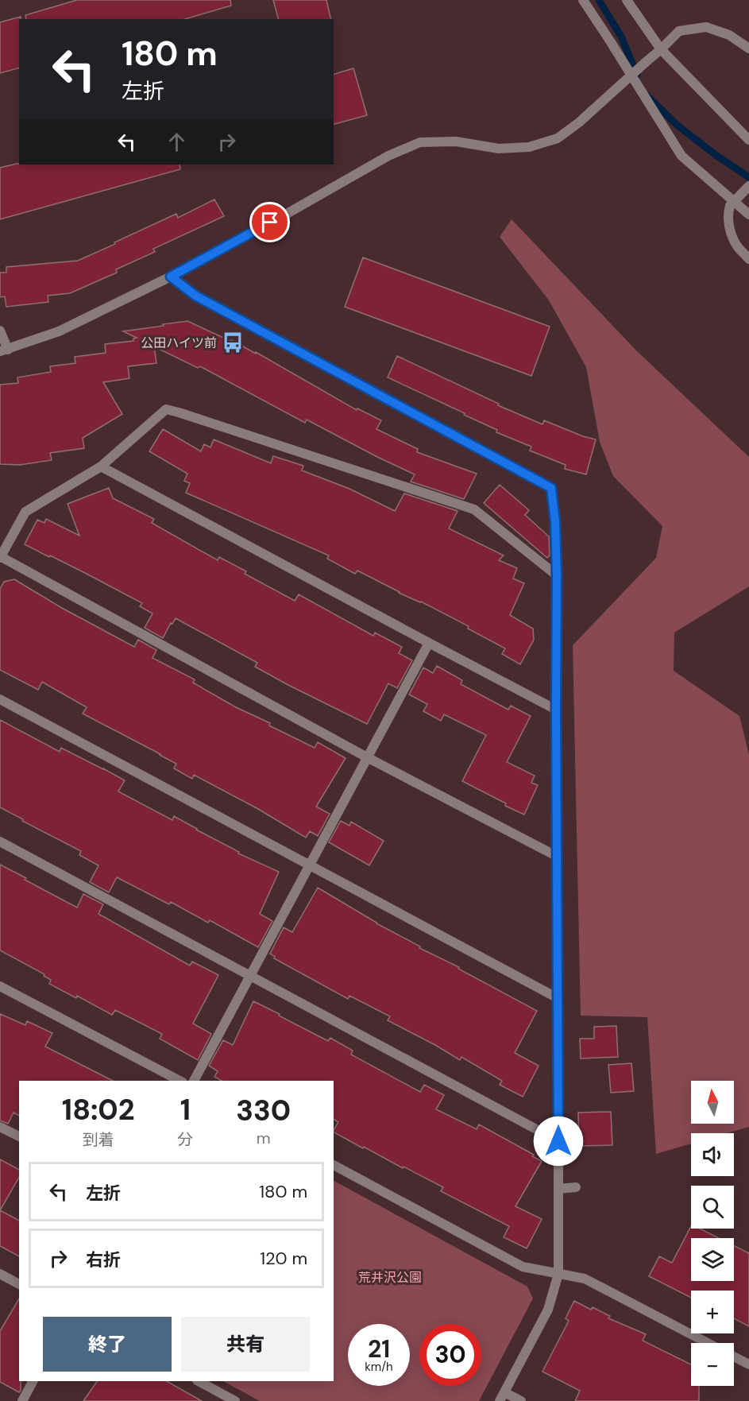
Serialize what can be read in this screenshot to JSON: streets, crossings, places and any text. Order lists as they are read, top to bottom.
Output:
{
  "parks": ["荒井沢公園"],
  "places": {
    "bus stop": ["公田ハイツ前"]
  },
  "north": "top",
  "page": {
    "turn": ["180 m", "左折"],
    "map_buttons": ["+", "−"],
    "eta": [
      "18:02",
      "到着",
      "1",
      "分",
      "330",
      "m"
    ],
    "list": [
      {
        "name": "左折",
        "value": "180 m"
      },
      {
        "name": "右折",
        "value": "120 m"
      }
    ],
    "buttons": ["終了", "共有"],
    "speed": "21 km/h",
    "limit": "30"
  }
}
